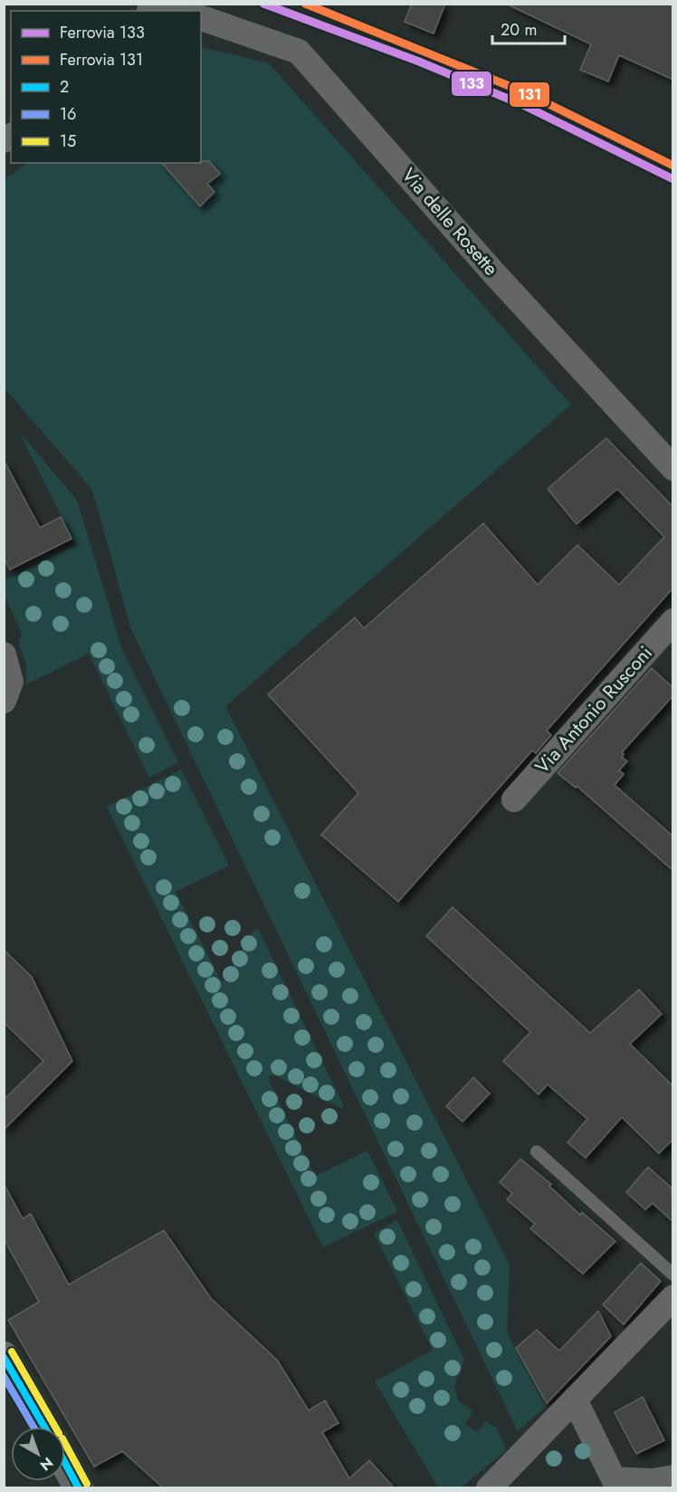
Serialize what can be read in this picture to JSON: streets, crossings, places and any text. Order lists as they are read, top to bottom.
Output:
{
  "streets": {
    "street": ["Via delle Rosette", "Via Antonio Rusconi"]
  },
  "lines": [
    "rail line 133",
    "rail line 131",
    "transit line 15",
    "transit line 2",
    "transit line 16"
  ],
  "legend": [
    "Ferrovia 133",
    "Ferrovia 131",
    "2",
    "16",
    "15"
  ],
  "scale_bar": "20 m",
  "north": "bottom right"
}
